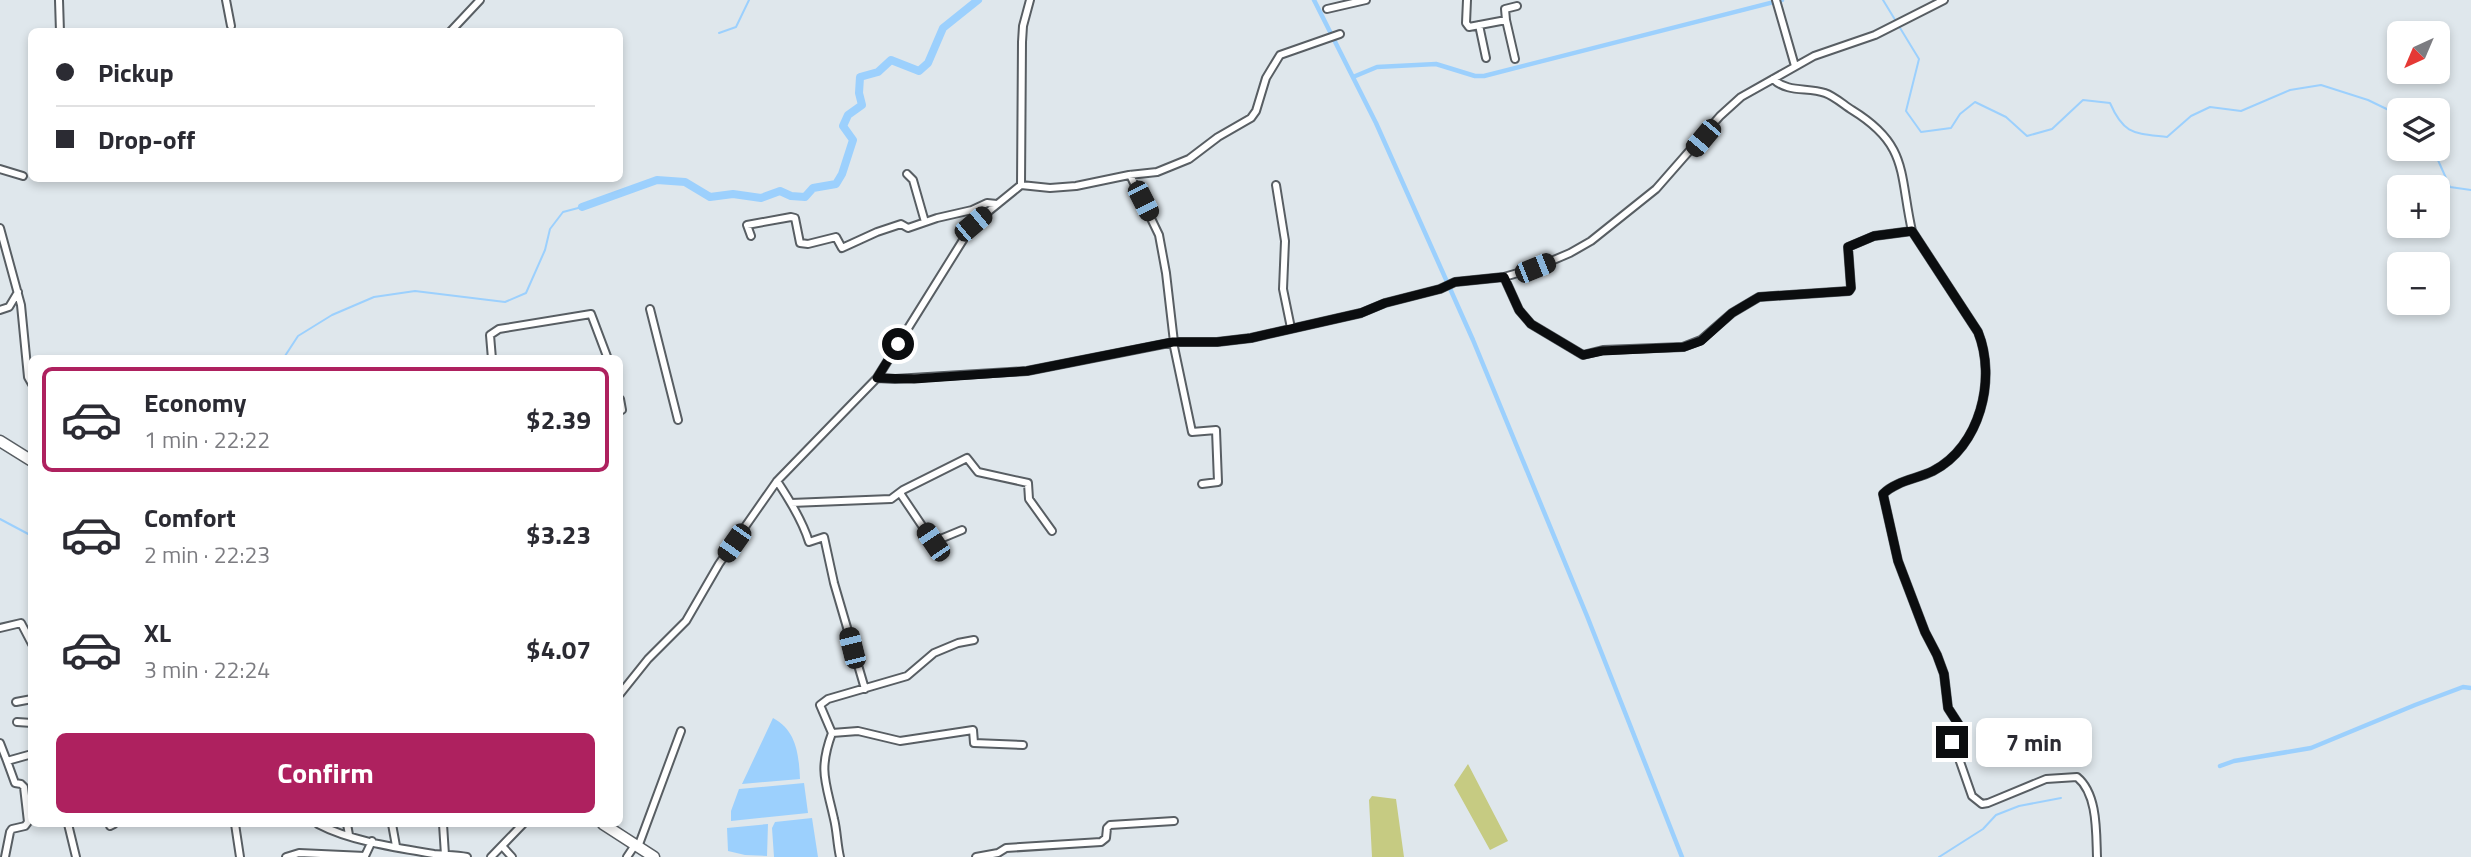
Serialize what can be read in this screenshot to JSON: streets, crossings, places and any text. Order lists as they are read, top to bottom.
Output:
{
  "north": "bottom left",
  "page": {
    "map_buttons": ["+", "−"],
    "banner": ["Pickup", "Drop-off"],
    "list": [
      {
        "name": "Economy",
        "note": "1 min · 22:22",
        "value": "$2.39"
      },
      {
        "name": "Comfort",
        "note": "2 min · 22:23",
        "value": "$3.23"
      },
      {
        "name": "XL",
        "note": "3 min · 22:24",
        "value": "$4.07"
      }
    ],
    "bubble": "7 min",
    "buttons": "Confirm"
  }
}
